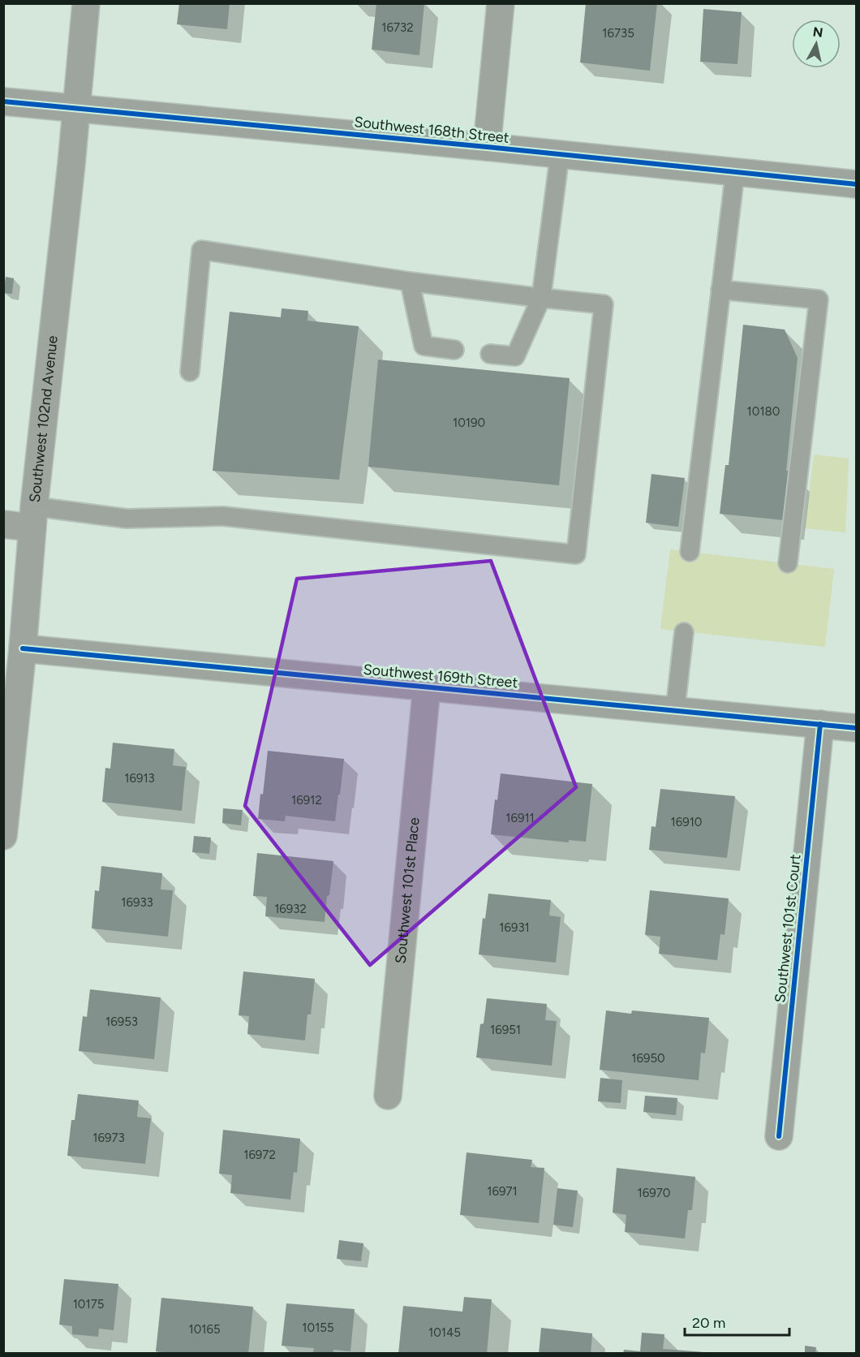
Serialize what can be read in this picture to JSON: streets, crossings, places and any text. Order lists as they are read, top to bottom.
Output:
{
  "streets": {
    "street": [
      "Southwest 168th Street",
      "Southwest 102nd Avenue",
      "Southwest 169th Street",
      "Southwest 101st Place",
      "Southwest 101st Court"
    ]
  },
  "crossings": [
    ["Southwest 168th Street", "Southwest 102nd Avenue"],
    ["Southwest 102nd Avenue", "Southwest 169th Street"],
    ["Southwest 169th Street", "Southwest 101st Place"],
    ["Southwest 169th Street", "Southwest 101st Court"]
  ],
  "house_numbers": [
    "16732",
    "16735",
    "10180",
    "10190",
    "16913",
    "16912",
    "16911",
    "16910",
    "16933",
    "16932",
    "16931",
    "16953",
    "16951",
    "16950",
    "16973",
    "16972",
    "16971",
    "16970",
    "10175",
    "10155",
    "10165",
    "10145"
  ],
  "scale_bar": "20 m",
  "north": "top"
}
